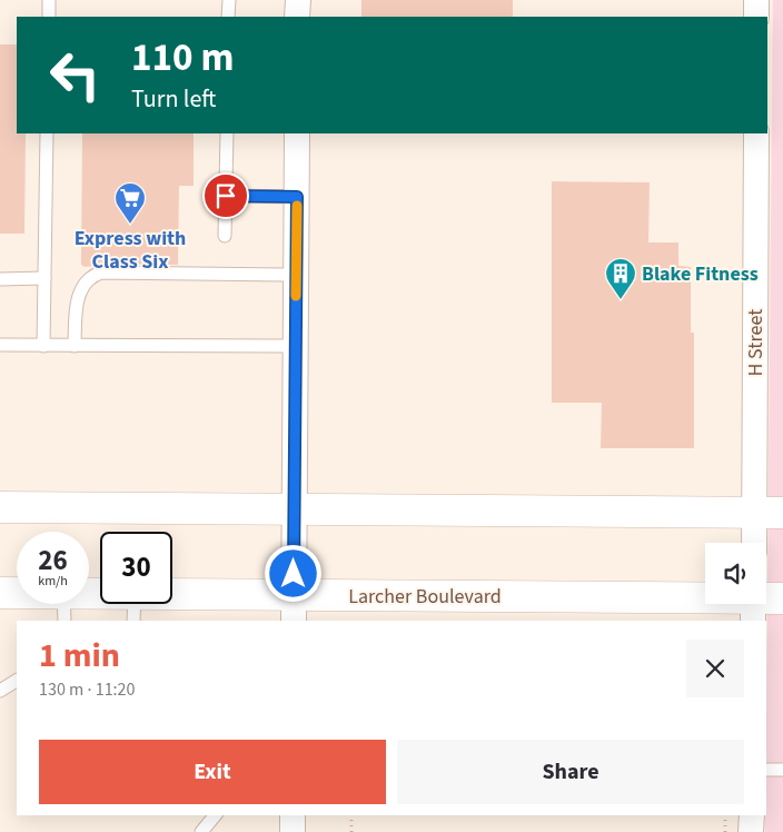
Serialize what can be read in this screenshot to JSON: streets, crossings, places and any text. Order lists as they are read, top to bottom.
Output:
{
  "streets": {
    "main road": ["Larcher Boulevard"],
    "street": ["H Street"]
  },
  "places": {
    "supermarket": ["Express with Class Six"],
    "building": ["Blake Fitness"]
  },
  "page": {
    "turn": ["110 m", "Turn left"],
    "speed": "26 km/h",
    "limit": "30",
    "heading": ["1 min", "130 m · 11:20"],
    "buttons": ["Exit", "Share"]
  }
}
